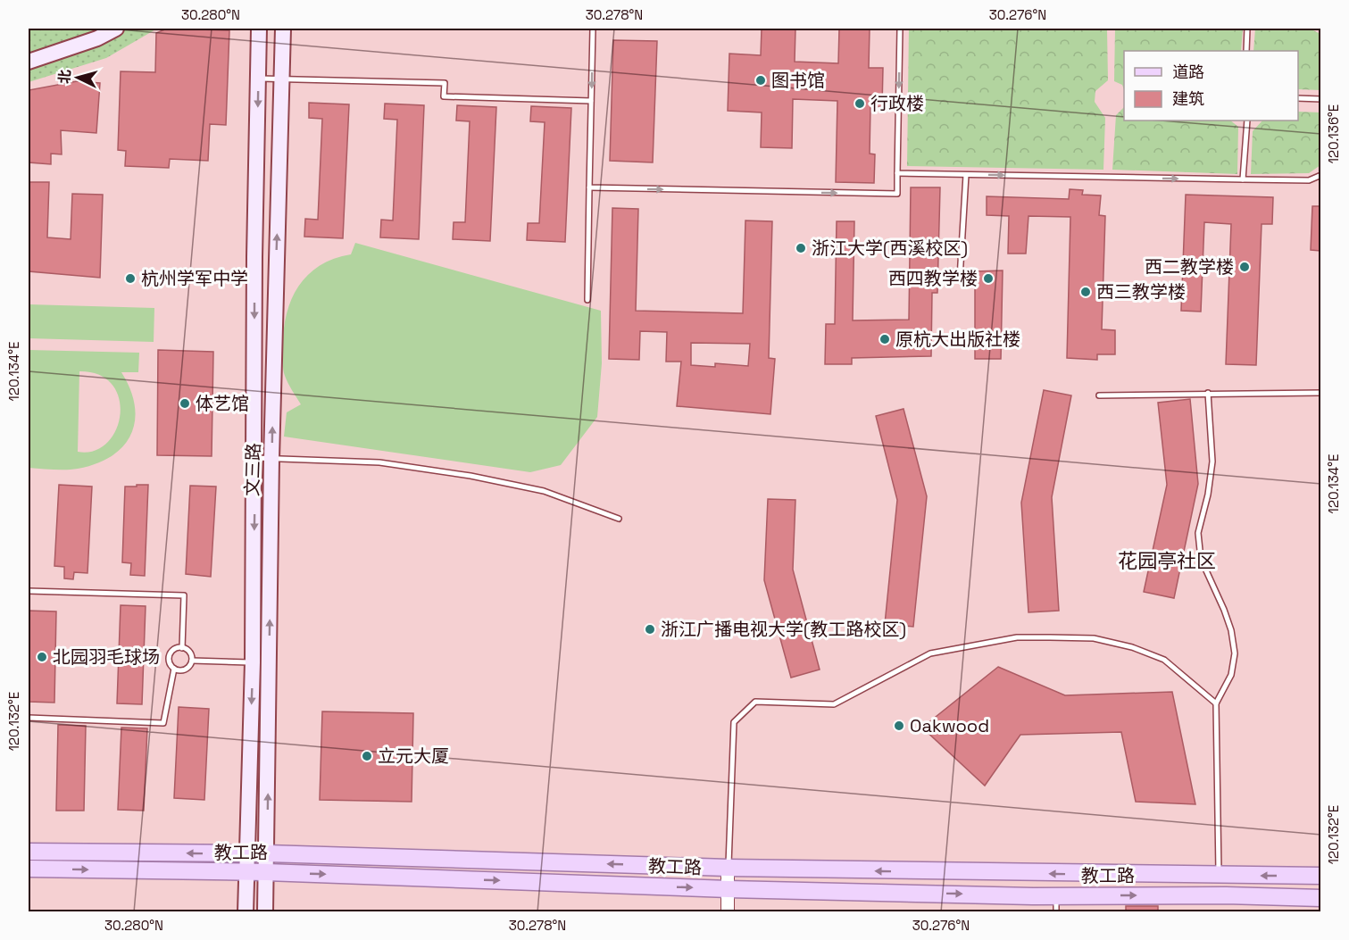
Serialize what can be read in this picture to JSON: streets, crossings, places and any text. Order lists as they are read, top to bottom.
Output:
{
  "streets": {
    "main road": ["文三路", "教工路"]
  },
  "crossings": [
    ["文三路", "教工路"]
  ],
  "districts": ["花园亭社区"],
  "places": [
    "图书馆",
    "行政楼",
    "浙江大学(西溪校区)",
    "西二教学楼",
    "杭州学军中学",
    "西四教学楼",
    "西三教学楼",
    "原杭大出版社楼",
    "体艺馆",
    "浙江广播电视大学(教工路校区)",
    "北园羽毛球场",
    "Oakwood",
    "立元大厦"
  ],
  "legend": ["道路", "建筑"],
  "north": "left",
  "coordinates": [
    "30.280°N",
    "30.278°N",
    "30.276°N",
    "120.136°E",
    "120.134°E",
    "120.132°E"
  ]
}
